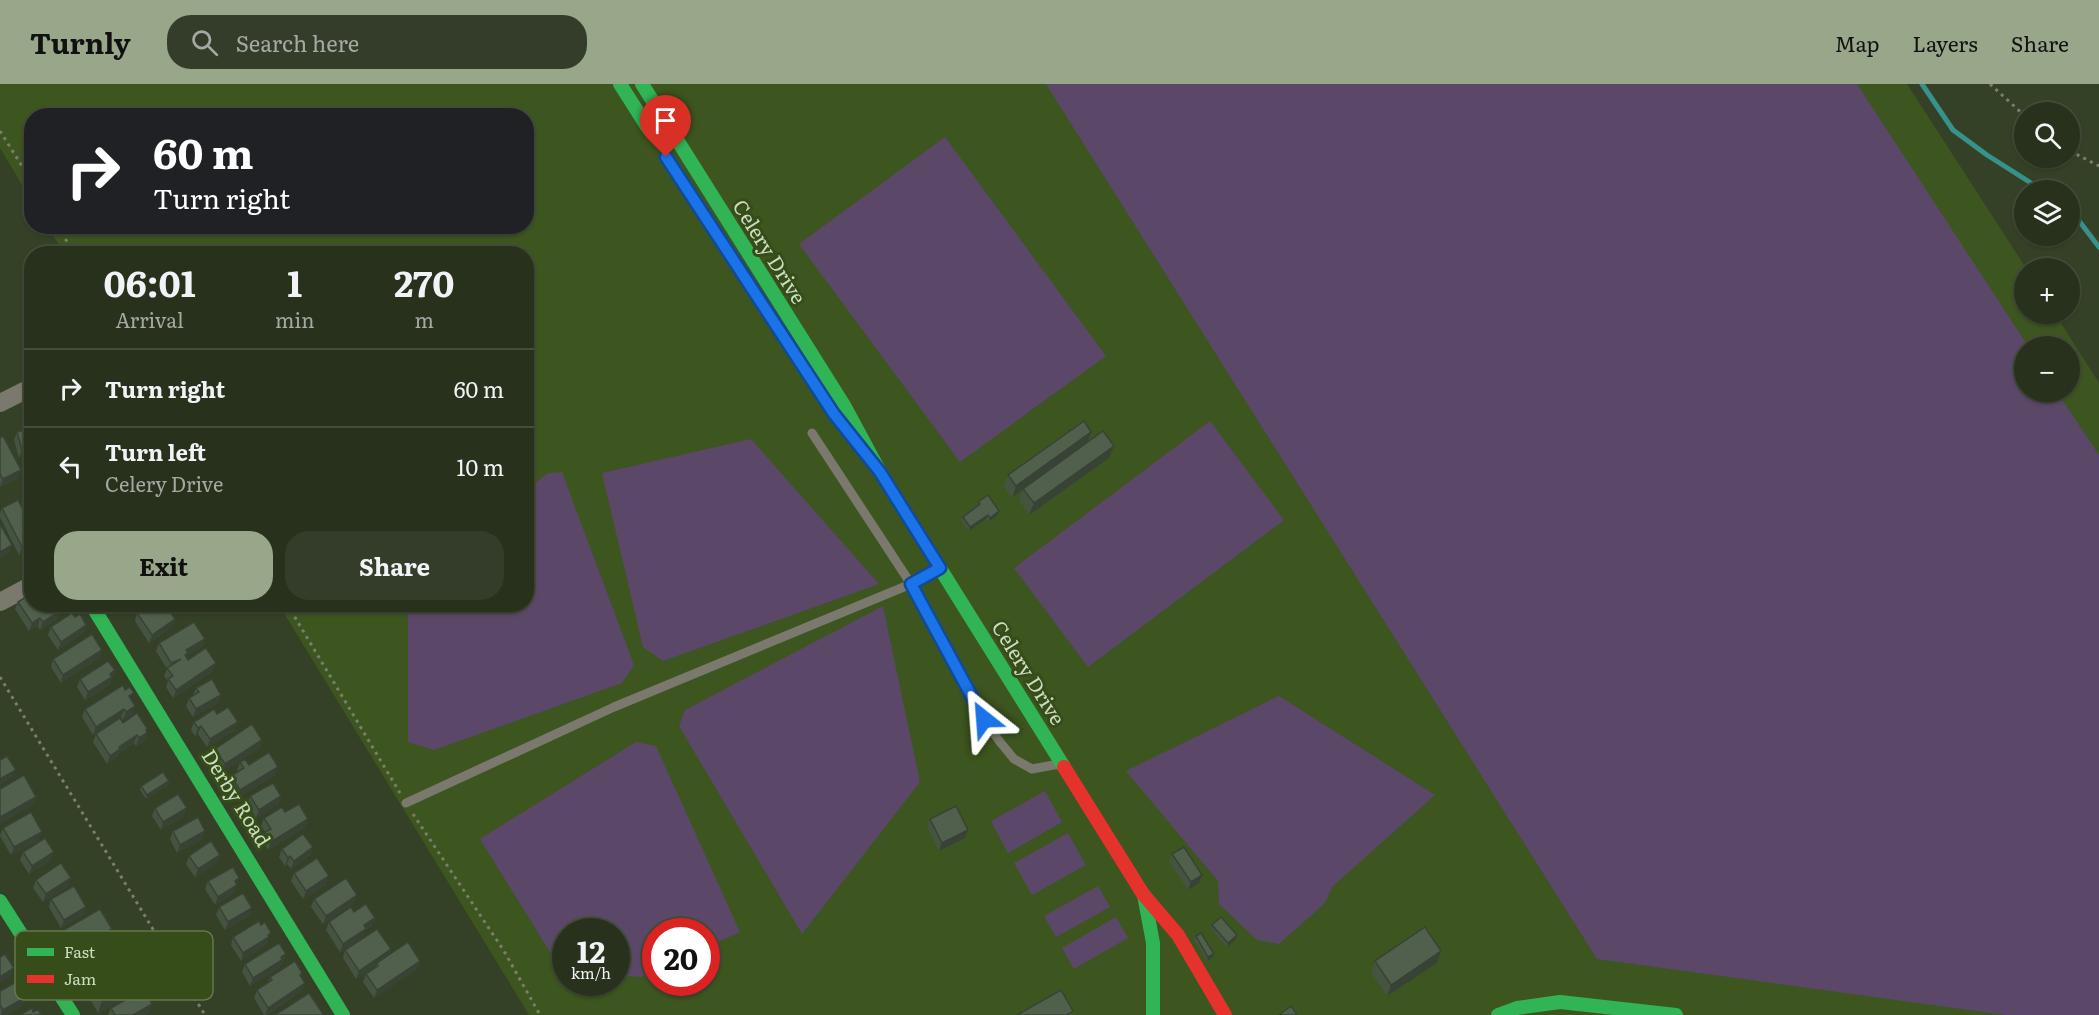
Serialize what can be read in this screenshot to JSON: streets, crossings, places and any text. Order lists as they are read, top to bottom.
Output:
{
  "streets": {
    "street": ["Celery Drive", "Derby Road"]
  },
  "legend": ["Fast", "Jam"],
  "page": {
    "header": "Turnly",
    "search": "Search here",
    "nav": ["Map", "Layers", "Share"],
    "map_buttons": ["+", "−"],
    "turn": ["60 m", "Turn right"],
    "eta": [
      "06:01",
      "Arrival",
      "1",
      "min",
      "270",
      "m"
    ],
    "list": [
      {
        "name": "Turn right",
        "value": "60 m"
      },
      {
        "name": "Turn left",
        "note": "Celery Drive",
        "value": "10 m"
      }
    ],
    "buttons": ["Exit", "Share"],
    "speed": "12 km/h",
    "limit": "20"
  }
}
